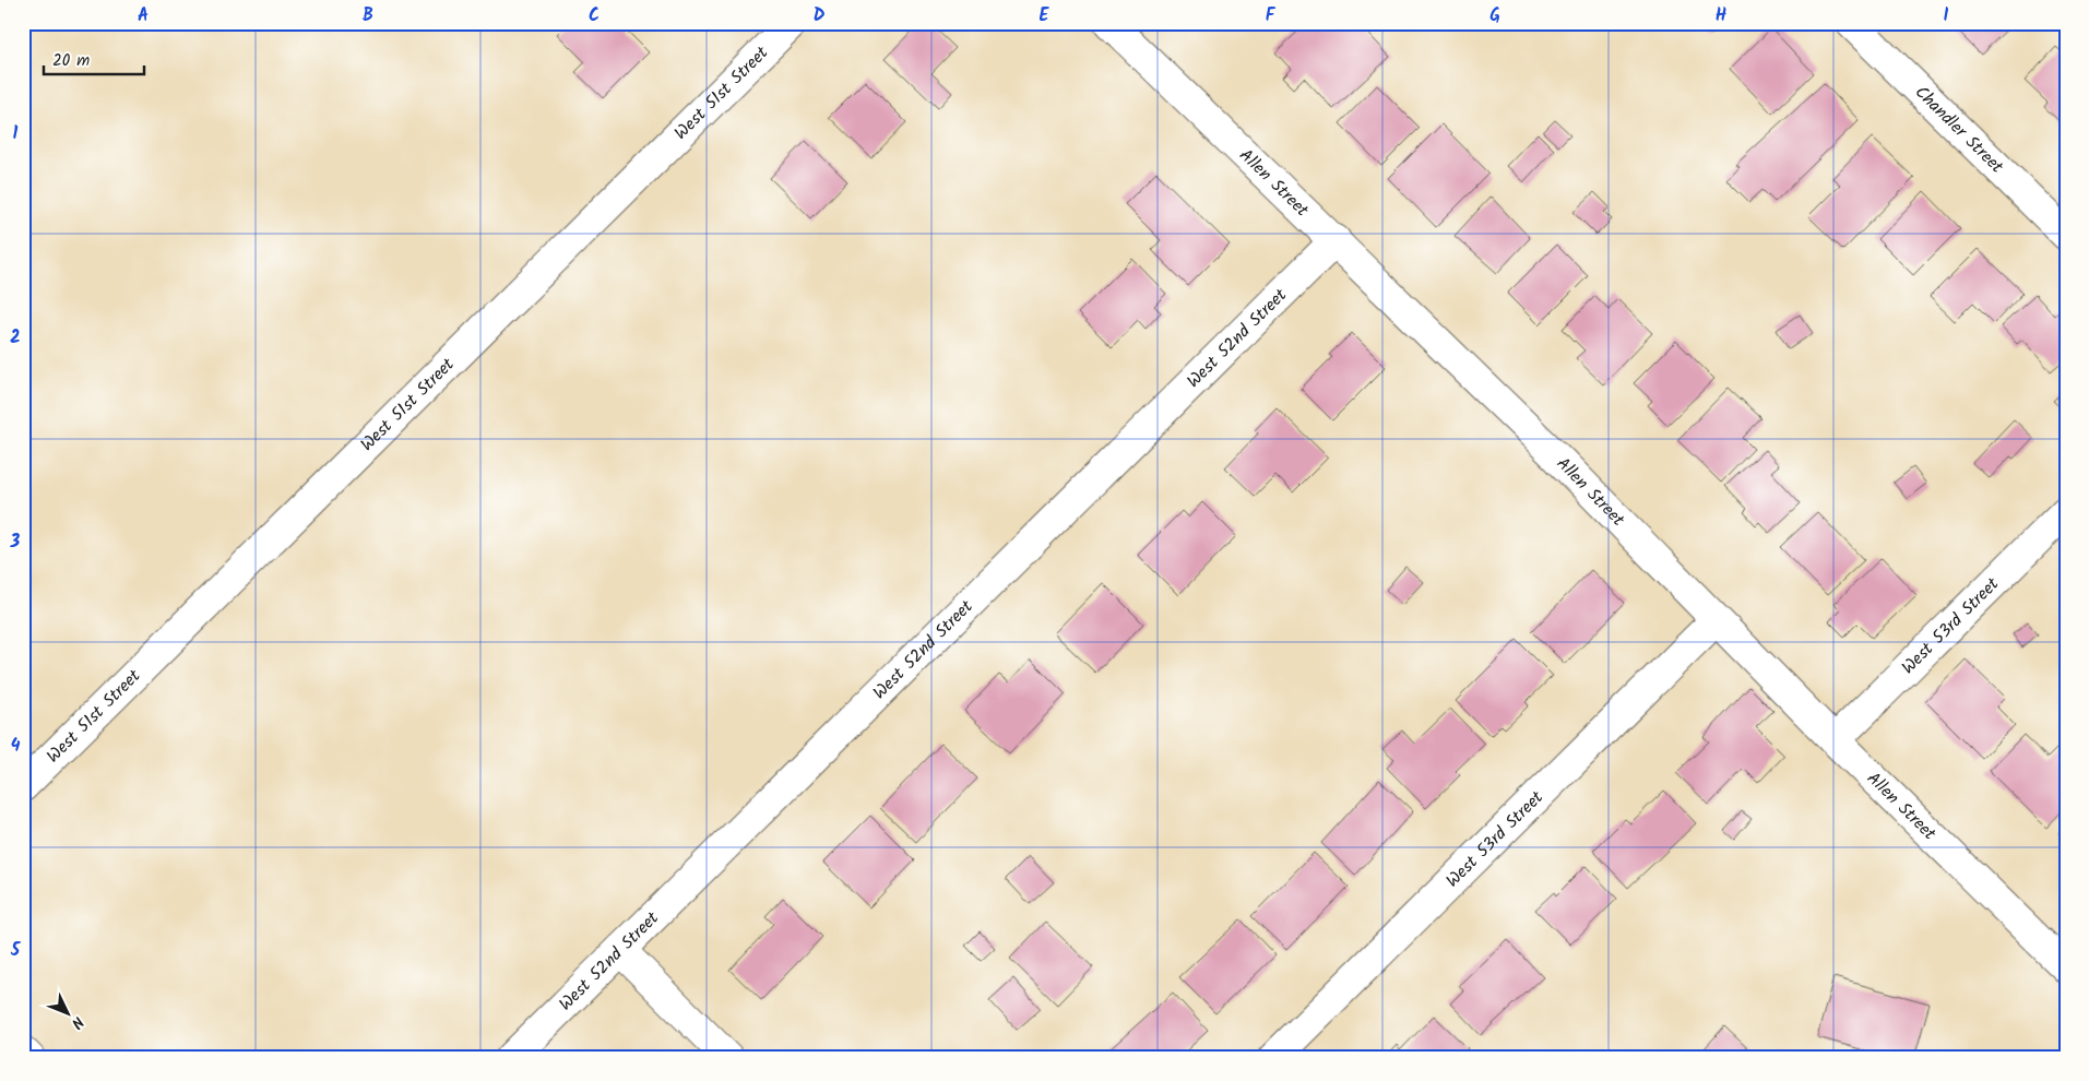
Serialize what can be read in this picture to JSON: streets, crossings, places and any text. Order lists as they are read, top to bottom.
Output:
{
  "streets": {
    "street": [
      "West 51st Street",
      "Chandler Street",
      "Allen Street",
      "West 52nd Street",
      "West 53rd Street"
    ]
  },
  "crossings": [
    ["Allen Street", "West 52nd Street"],
    ["Allen Street", "West 53rd Street"]
  ],
  "scale_bar": "20 m",
  "north": "bottom right",
  "grid": {
    "columns": [
      "A",
      "B",
      "C",
      "D",
      "E",
      "F",
      "G",
      "H",
      "I"
    ],
    "rows": [
      "1",
      "2",
      "3",
      "4",
      "5"
    ]
  }
}
